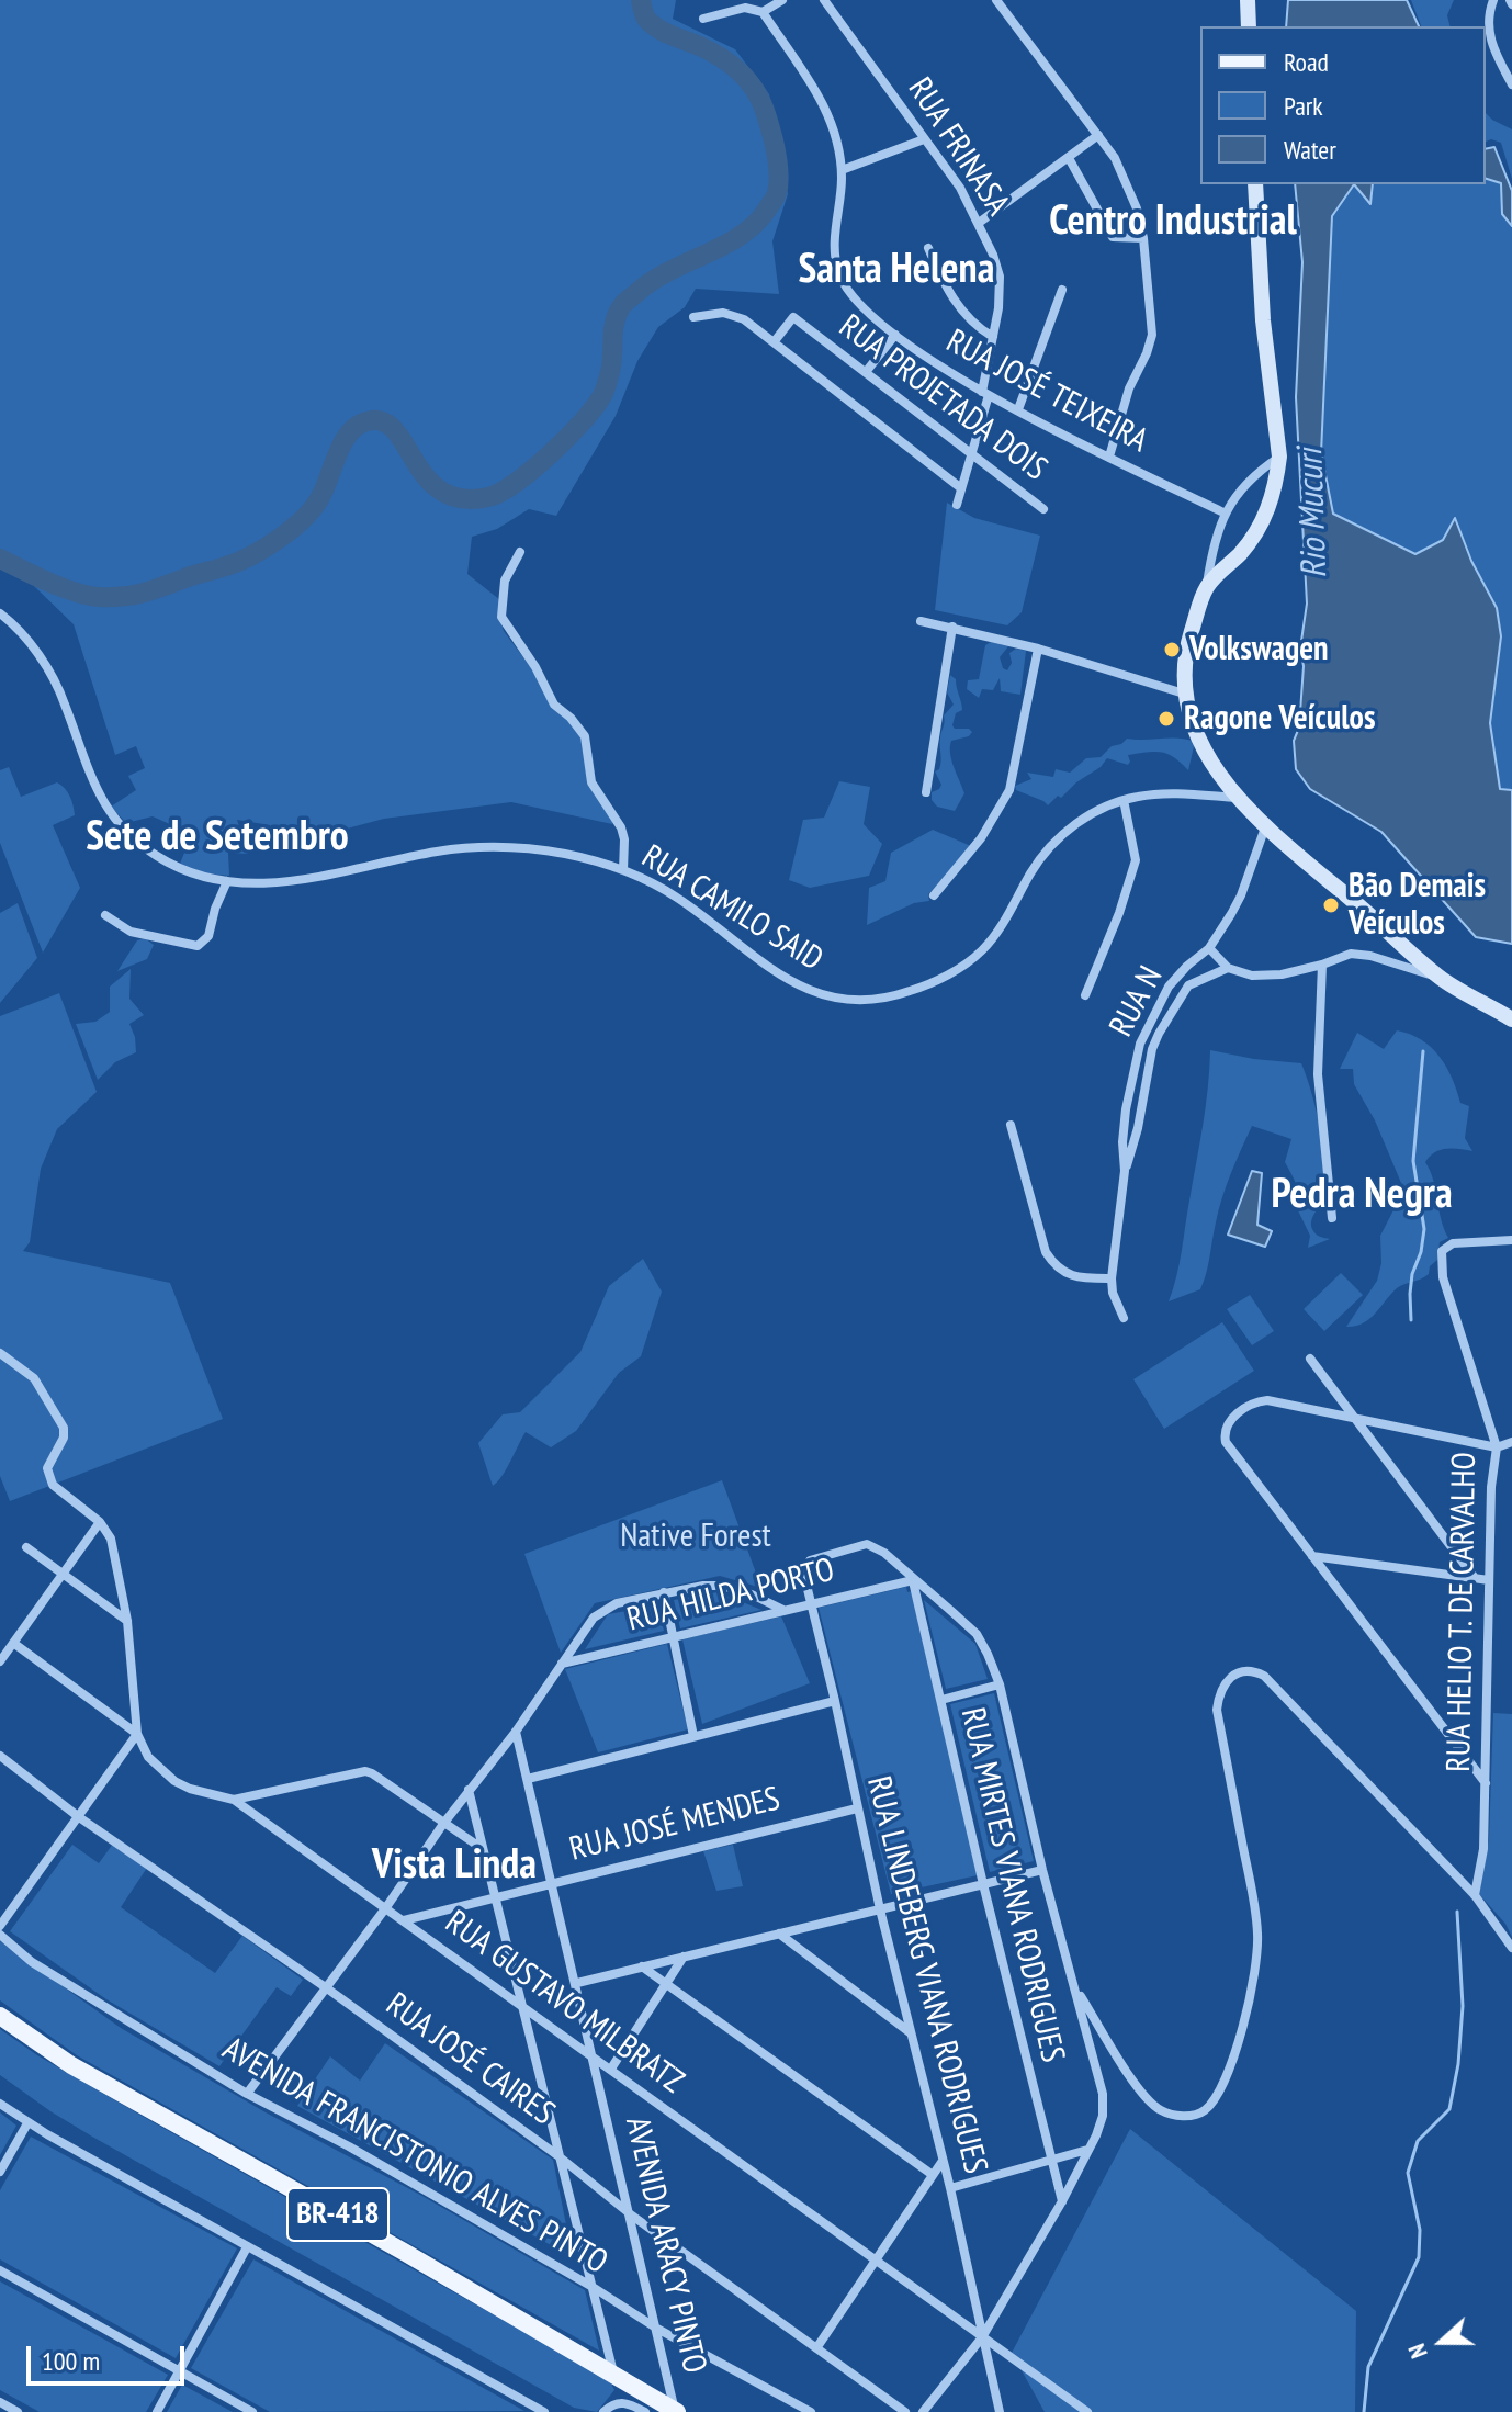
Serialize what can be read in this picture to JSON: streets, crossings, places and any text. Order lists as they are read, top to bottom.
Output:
{
  "streets": {
    "main road": ["BR-418"],
    "street": [
      "RUA FRINASA",
      "RUA JOSÉ TEIXEIRA",
      "RUA PROJETADA DOIS",
      "RUA CAMILO SAID",
      "RUA N",
      "RUA HILDA PORTO",
      "RUA HELIO T. DE CARVALHO",
      "RUA JOSÉ MENDES",
      "RUA MIRTES VIANA RODRIGUES",
      "RUA LINDEBERG VIANA RODRIGUES",
      "RUA GUSTAVO MILBRATZ",
      "RUA JOSÉ CAIRES",
      "AVENIDA FRANCISTONIO ALVES PINTO",
      "AVENIDA ARACY PINTO"
    ]
  },
  "crossings": [
    ["RUA FRINASA", "RUA JOSÉ TEIXEIRA"],
    ["RUA FRINASA", "RUA PROJETADA DOIS"],
    ["RUA HILDA PORTO", "RUA MIRTES VIANA RODRIGUES"],
    ["RUA HILDA PORTO", "RUA LINDEBERG VIANA RODRIGUES"],
    ["RUA JOSÉ MENDES", "RUA LINDEBERG VIANA RODRIGUES"],
    ["RUA JOSÉ MENDES", "RUA GUSTAVO MILBRATZ"],
    ["RUA JOSÉ MENDES", "AVENIDA ARACY PINTO"],
    ["RUA MIRTES VIANA RODRIGUES", "RUA LINDEBERG VIANA RODRIGUES"],
    ["RUA LINDEBERG VIANA RODRIGUES", "RUA GUSTAVO MILBRATZ"],
    ["RUA GUSTAVO MILBRATZ", "AVENIDA ARACY PINTO"],
    ["RUA JOSÉ CAIRES", "AVENIDA ARACY PINTO"],
    ["AVENIDA FRANCISTONIO ALVES PINTO", "AVENIDA ARACY PINTO"],
    ["BR-418", "AVENIDA ARACY PINTO"]
  ],
  "districts": [
    "Centro Industrial",
    "Santa Helena",
    "Sete de Setembro",
    "Pedra Negra",
    "Vista Linda"
  ],
  "water": ["Rio Mucuri"],
  "parks": ["Native Forest"],
  "places": ["Volkswagen", "Ragone Veículos", "Bão Demais Veículos"],
  "legend": ["Road", "Park", "Water"],
  "scale_bar": "100 m",
  "north": "left"
}
